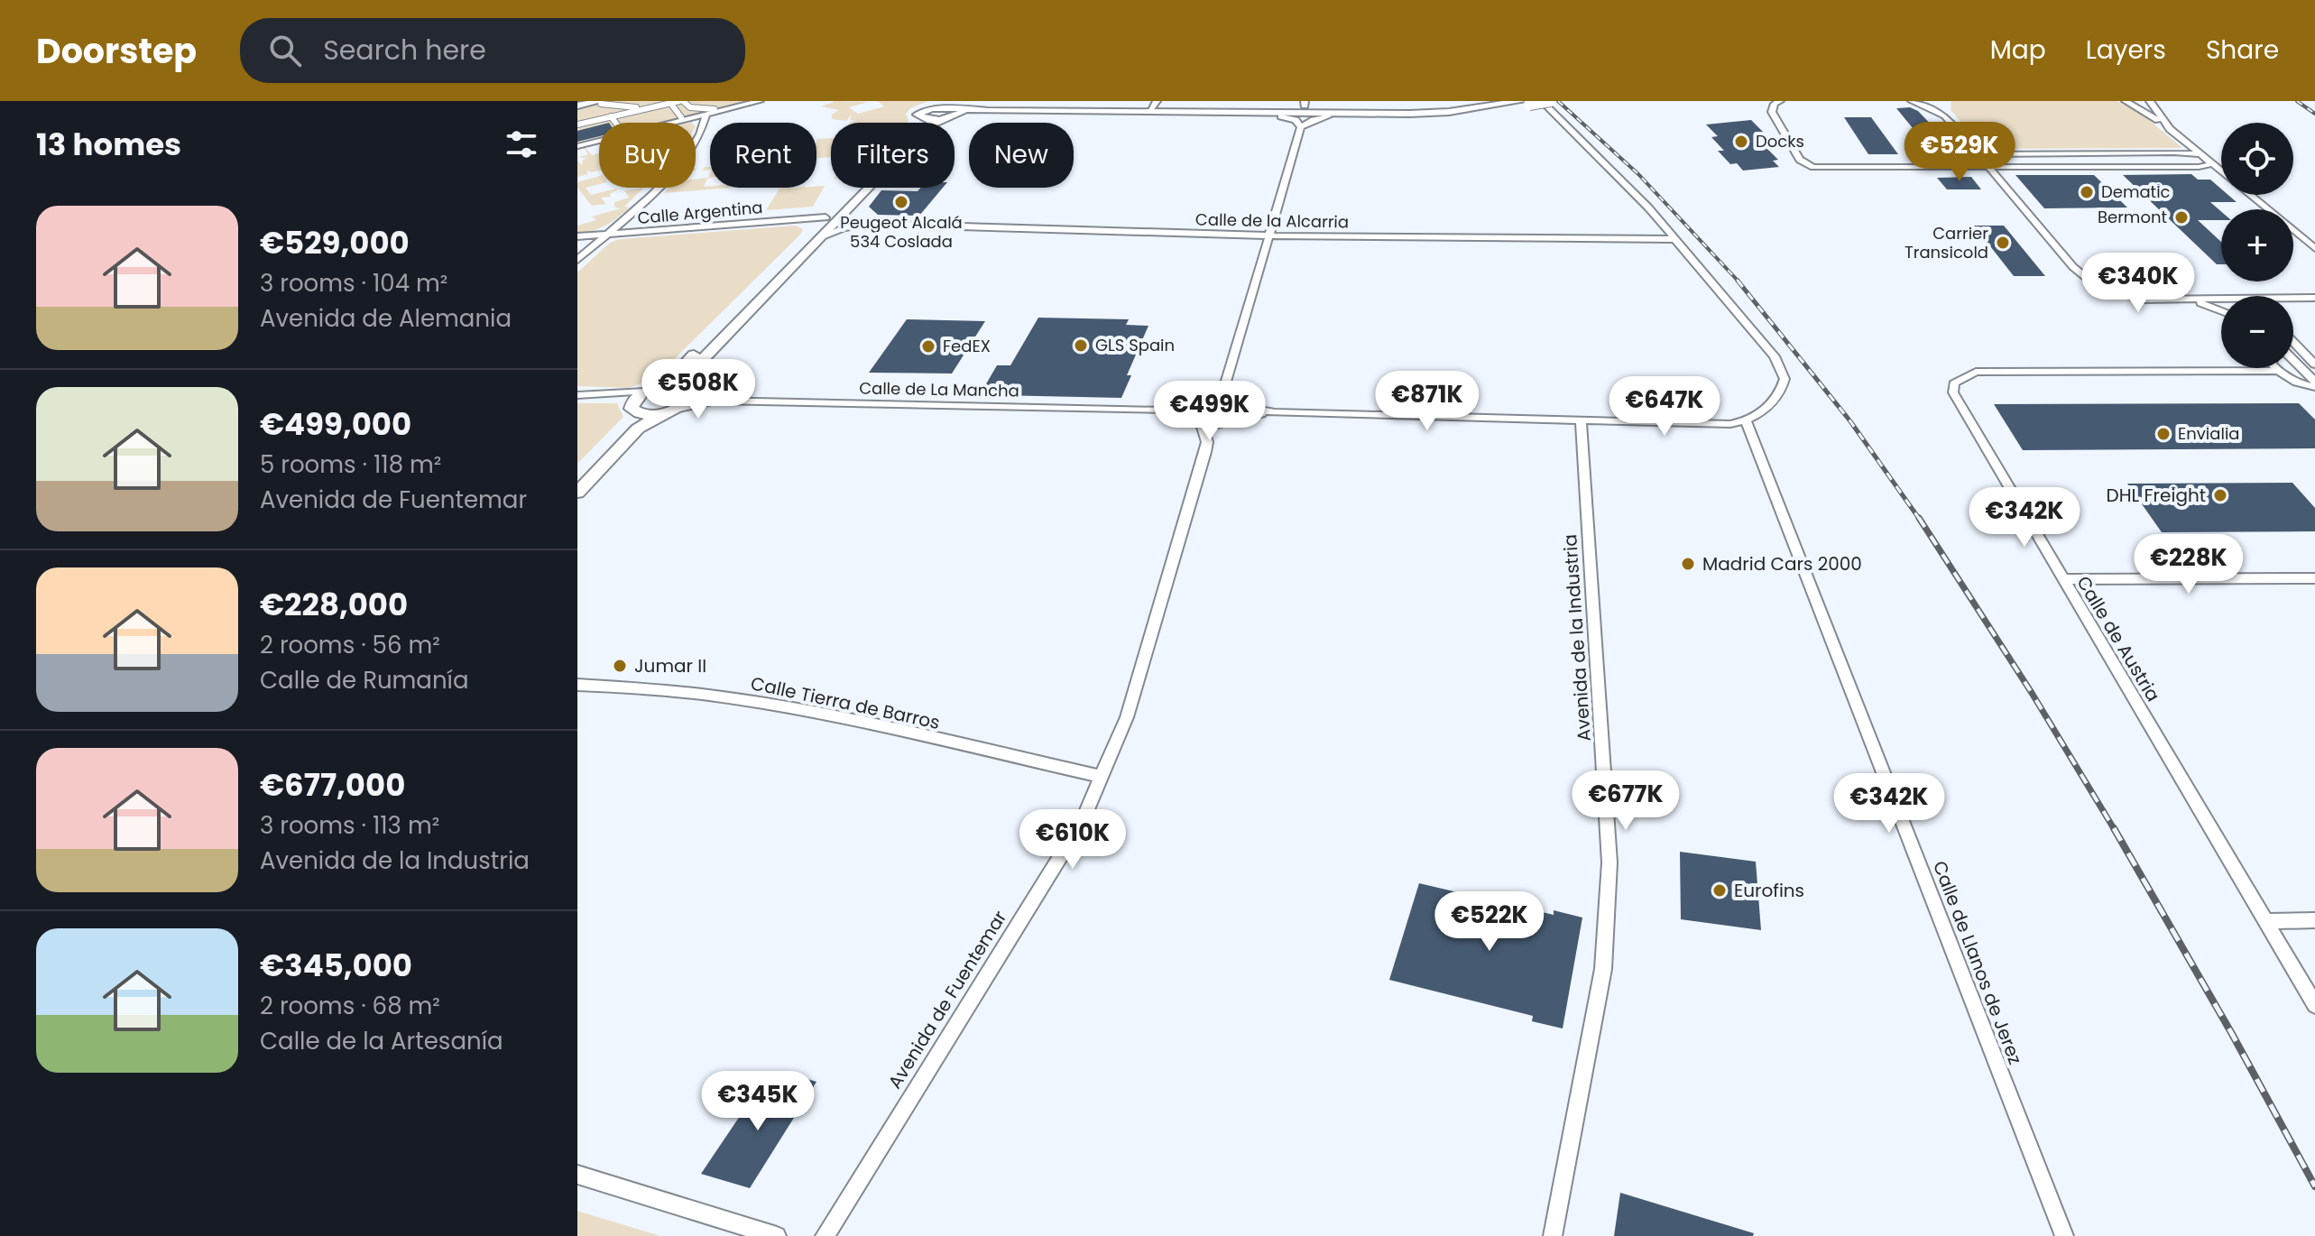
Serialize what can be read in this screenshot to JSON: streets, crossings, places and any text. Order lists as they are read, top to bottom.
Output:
{
  "streets": {
    "street": [
      "Calle Argentina",
      "Calle de la Alcarria",
      "Calle de La Mancha",
      "Avenida de la Industria",
      "Calle de Austria",
      "Calle Tierra de Barros",
      "Calle de Llanos de Jerez",
      "Avenida de Fuentemar"
    ]
  },
  "crossings": [
    ["Calle de La Mancha", "Avenida de Fuentemar"],
    ["Calle Tierra de Barros", "Avenida de Fuentemar"]
  ],
  "places": [
    "Docks",
    "Dematic",
    "Peugeot Alcalá 534 Coslada",
    "Bermont",
    "Carrier Transicold",
    "GLS Spain",
    "FedEX",
    "Envialia",
    "DHL Freight",
    "Madrid Cars 2000",
    "Jumar II",
    "Eurofins"
  ],
  "page": {
    "header": "Doorstep",
    "search": "Search here",
    "nav": ["Map", "Layers", "Share"],
    "heading": "13 homes",
    "price": [
      "€529K",
      "€340K",
      "€508K",
      "€871K",
      "€647K",
      "€499K",
      "€342K",
      "€228K",
      "€677K",
      "€342K",
      "€610K",
      "€522K",
      "€345K"
    ],
    "map_buttons": ["+", "−"],
    "chip": [
      "Buy",
      "Rent",
      "Filters",
      "New"
    ],
    "list": [
      {
        "name": "€529,000",
        "note": "3 rooms · 104 m² · Avenida de Alemania"
      },
      {
        "name": "€499,000",
        "note": "5 rooms · 118 m² · Avenida de Fuentemar"
      },
      {
        "name": "€228,000",
        "note": "2 rooms · 56 m² · Calle de Rumanía"
      },
      {
        "name": "€677,000",
        "note": "3 rooms · 113 m² · Avenida de la Industria"
      },
      {
        "name": "€345,000",
        "note": "2 rooms · 68 m² · Calle de la Artesanía"
      }
    ]
  }
}
